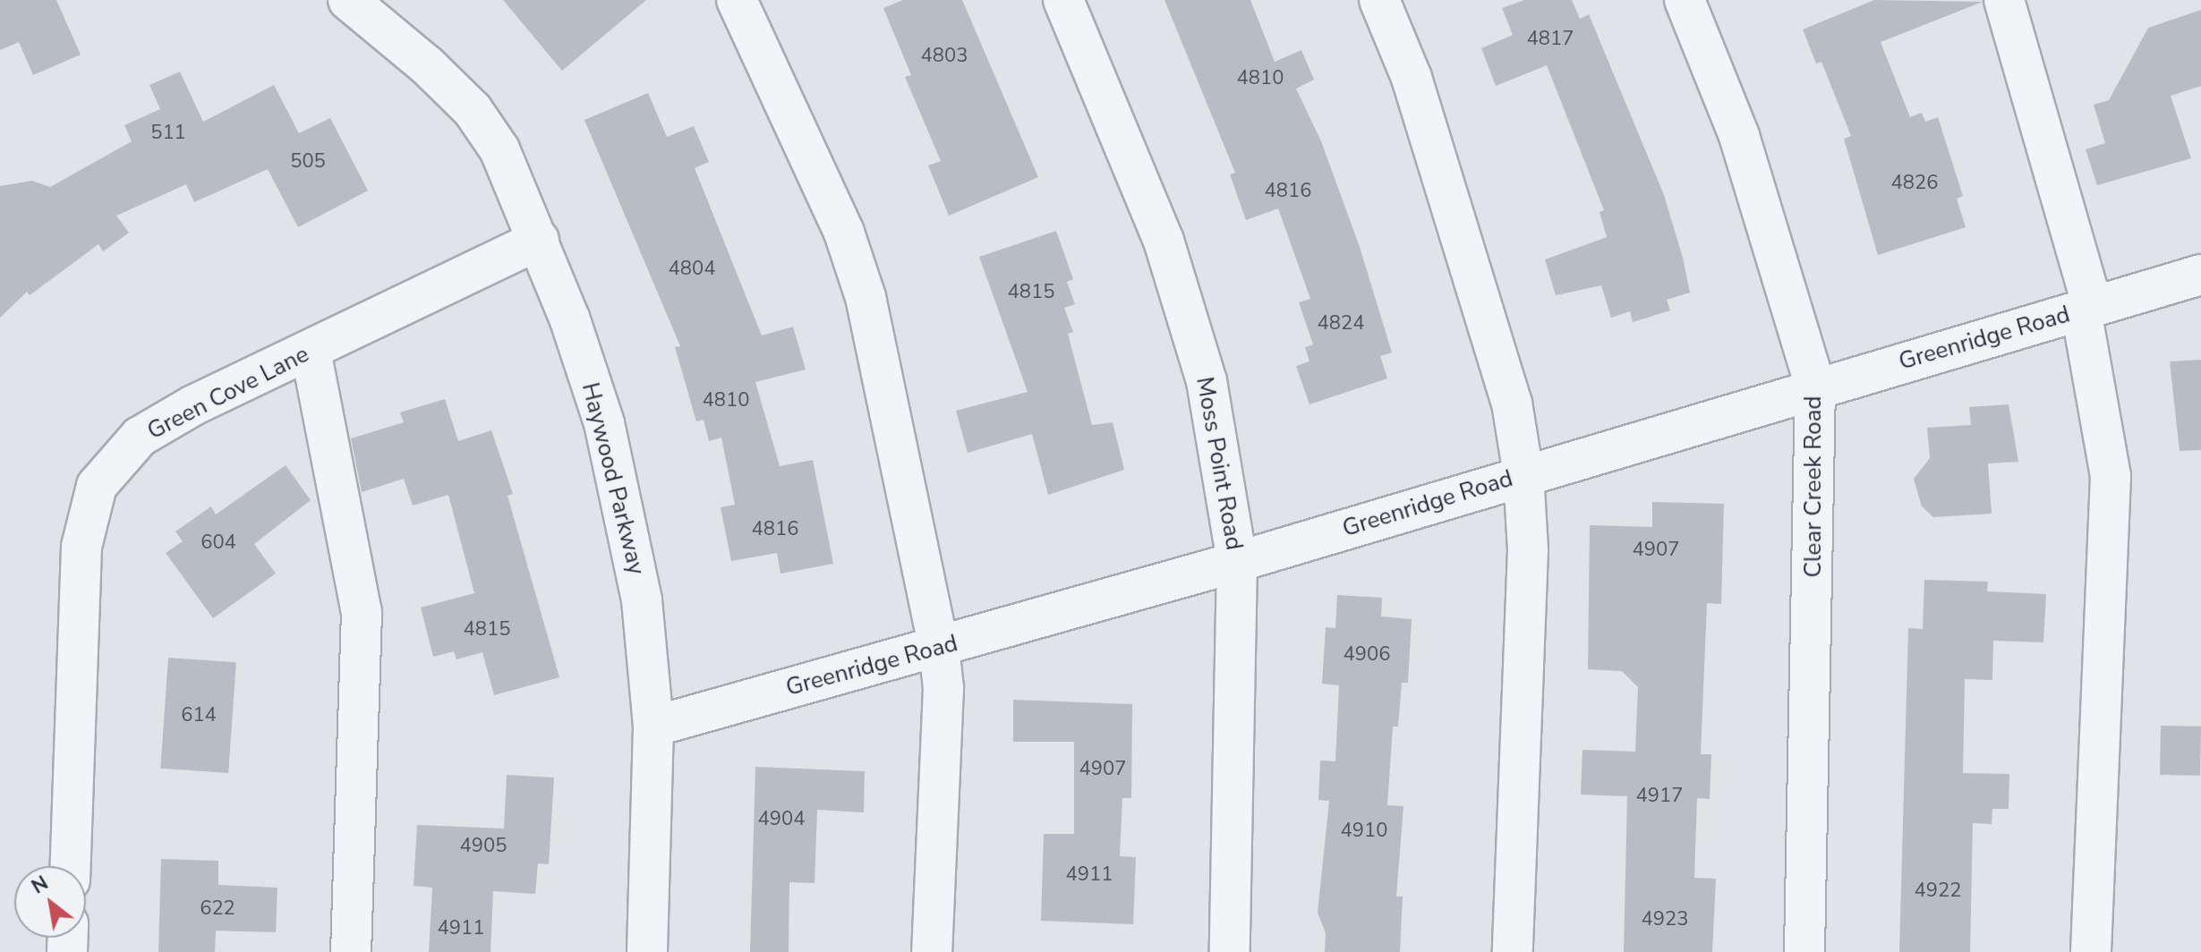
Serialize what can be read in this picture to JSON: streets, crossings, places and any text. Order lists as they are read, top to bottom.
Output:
{
  "streets": {
    "street": [
      "Greenridge Road",
      "Green Cove Lane",
      "Moss Point Road",
      "Haywood Parkway",
      "Clear Creek Road"
    ]
  },
  "crossings": [
    ["Greenridge Road", "Moss Point Road"],
    ["Greenridge Road", "Haywood Parkway"],
    ["Greenridge Road", "Clear Creek Road"],
    ["Green Cove Lane", "Haywood Parkway"]
  ],
  "house_numbers": [
    "4817",
    "4803",
    "4810",
    "511",
    "505",
    "4826",
    "4816",
    "4804",
    "4815",
    "4824",
    "4810",
    "4816",
    "604",
    "4907",
    "4815",
    "4906",
    "614",
    "4907",
    "4917",
    "4904",
    "4910",
    "4905",
    "4911",
    "4922",
    "622",
    "4923",
    "4911"
  ],
  "north": "top left"
}
